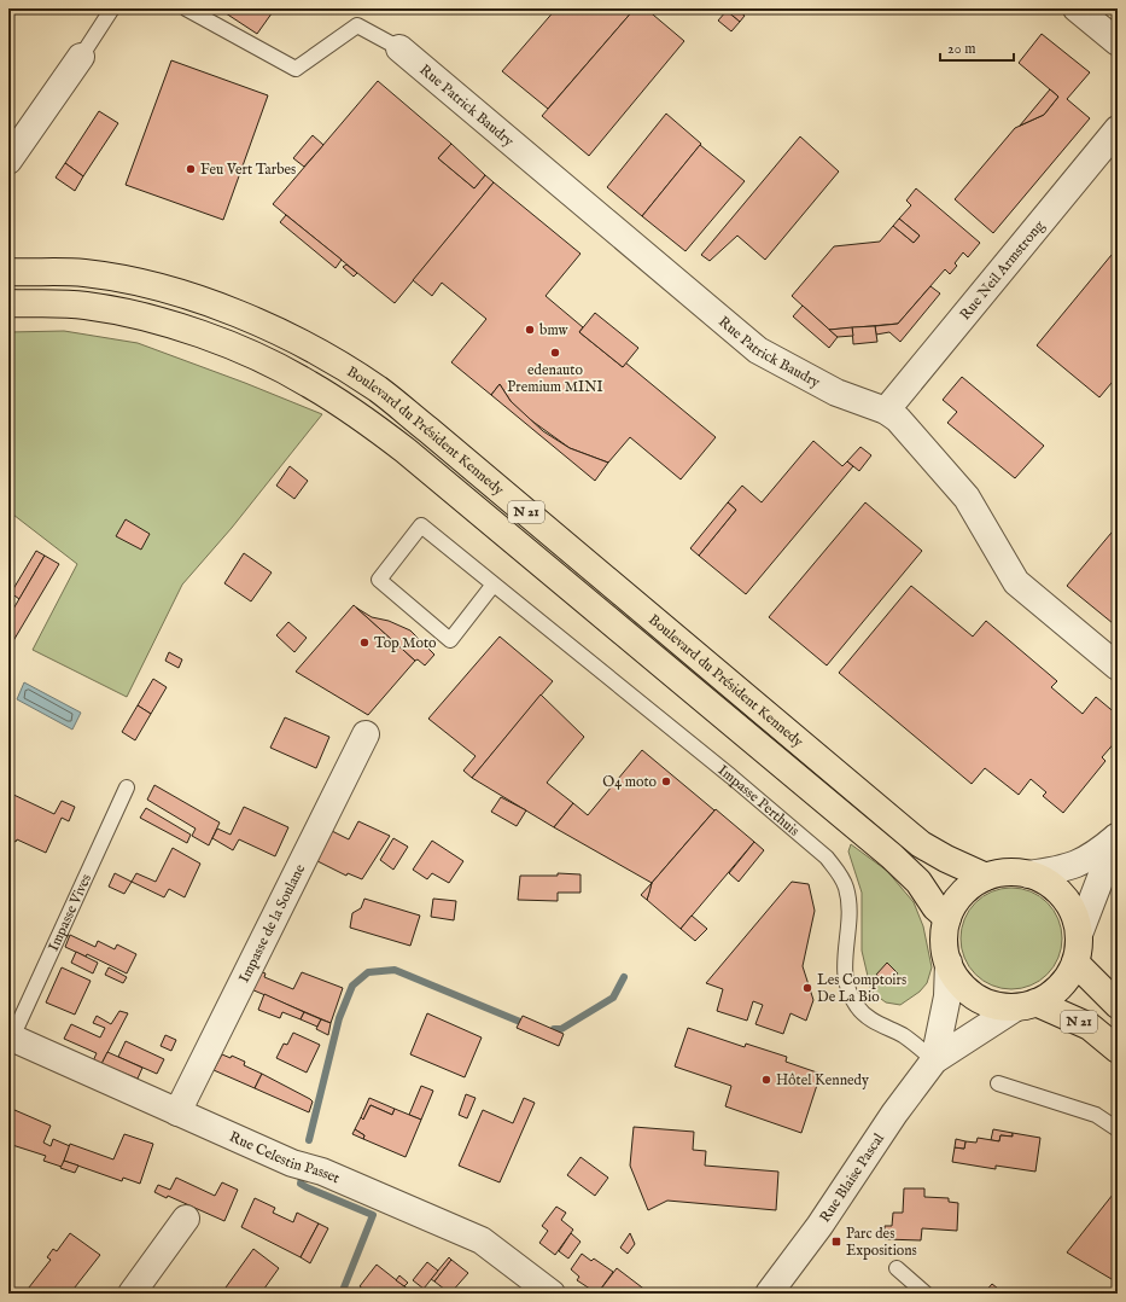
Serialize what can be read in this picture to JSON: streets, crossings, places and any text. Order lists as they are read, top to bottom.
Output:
{
  "streets": {
    "main road": ["Boulevard du Président Kennedy", "N 21"],
    "street": [
      "Rue Patrick Baudry",
      "Rue Neil Armstrong",
      "Impasse de la Soulane",
      "Rue Celestin Passet",
      "Rue Blaise Pascal"
    ],
    "lane": ["Impasse Perthuis", "Impasse Vives"]
  },
  "crossings": [
    ["Rue Patrick Baudry", "Rue Neil Armstrong"],
    ["Boulevard du Président Kennedy", "N 21"],
    ["Boulevard du Président Kennedy", "Rue Blaise Pascal"],
    ["N 21", "Rue Blaise Pascal"],
    ["Impasse Perthuis", "Rue Blaise Pascal"],
    ["Impasse Vives", "Rue Celestin Passet"],
    ["Impasse de la Soulane", "Rue Celestin Passet"]
  ],
  "places": {
    "other": [
      "Feu Vert Tarbes",
      "bmw",
      "edenauto Premium MINI",
      "Top Moto",
      "O4 moto",
      "Les Comptoirs De La Bio",
      "Hôtel Kennedy"
    ],
    "transit": ["Parc des Expositions"]
  },
  "scale_bar": "20 m"
}
